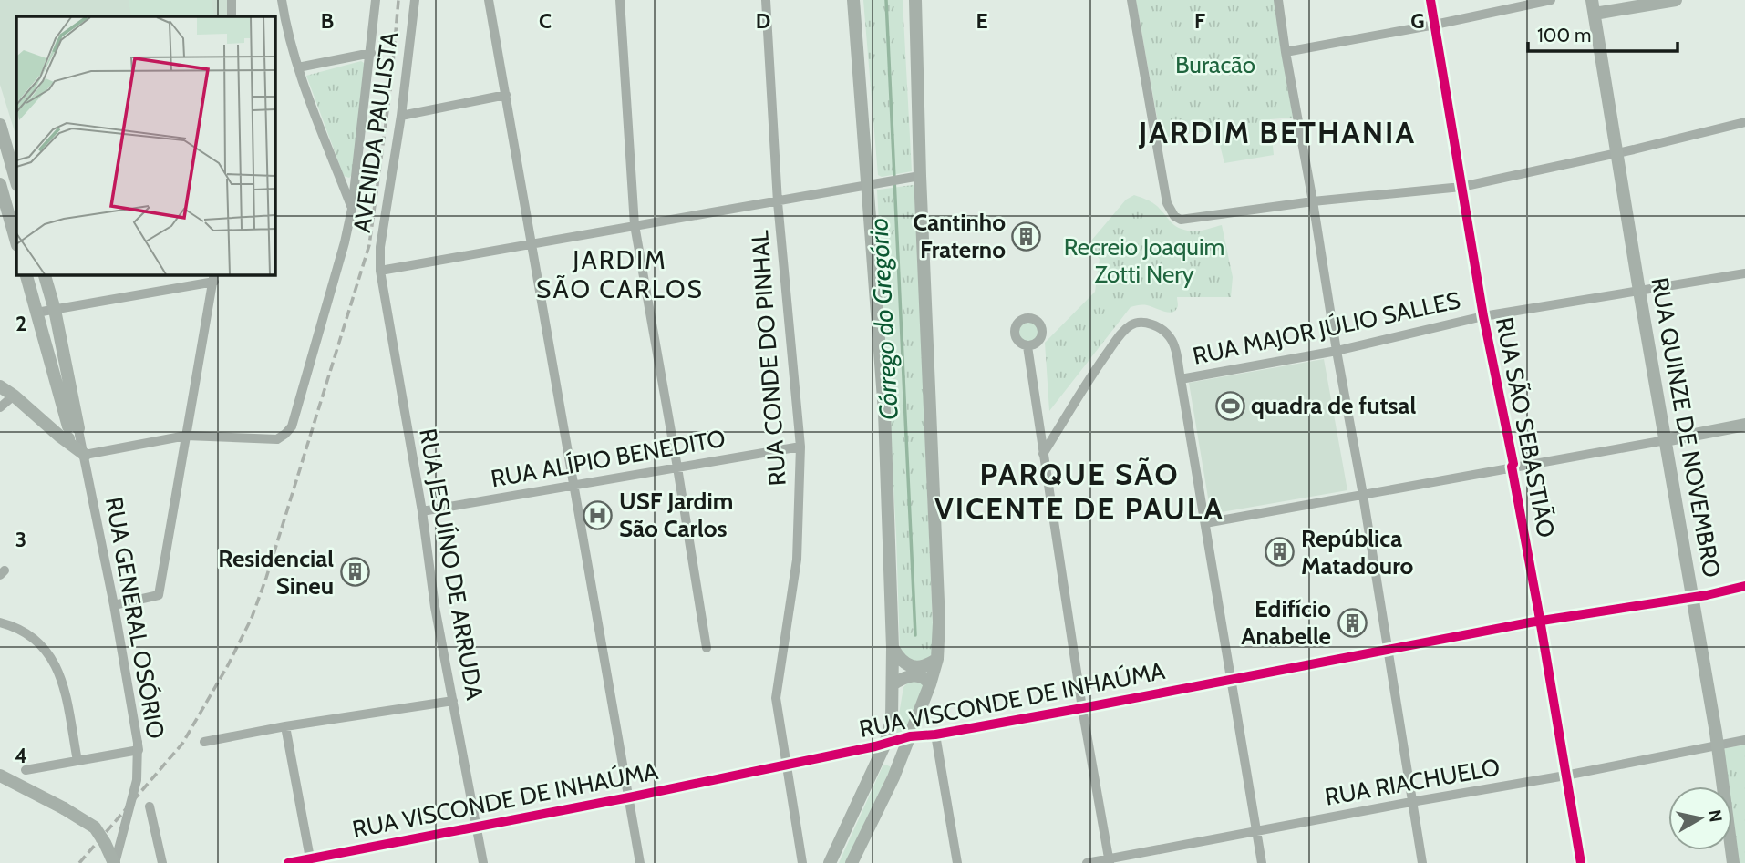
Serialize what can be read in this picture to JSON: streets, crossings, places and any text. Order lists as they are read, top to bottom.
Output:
{
  "streets": {
    "main road": ["RUA QUINZE DE NOVEMBRO"],
    "street": [
      "AVENIDA PAULISTA",
      "RUA MAJOR JÚLIO SALLES",
      "RUA CONDE DO PINHAL",
      "RUA SÃO SEBASTIÃO",
      "RUA ALÍPIO BENEDITO",
      "RUA JESUÍNO DE ARRUDA",
      "RUA GENERAL OSÓRIO",
      "RUA VISCONDE DE INHAÚMA",
      "RUA RIACHUELO"
    ]
  },
  "crossings": [
    ["AVENIDA PAULISTA", "RUA JESUÍNO DE ARRUDA"],
    ["RUA MAJOR JÚLIO SALLES", "RUA SÃO SEBASTIÃO"],
    ["RUA MAJOR JÚLIO SALLES", "RUA QUINZE DE NOVEMBRO"],
    ["RUA CONDE DO PINHAL", "RUA ALÍPIO BENEDITO"],
    ["RUA CONDE DO PINHAL", "RUA VISCONDE DE INHAÚMA"],
    ["RUA SÃO SEBASTIÃO", "RUA VISCONDE DE INHAÚMA"],
    ["RUA SÃO SEBASTIÃO", "RUA RIACHUELO"],
    ["RUA QUINZE DE NOVEMBRO", "RUA VISCONDE DE INHAÚMA"],
    ["RUA QUINZE DE NOVEMBRO", "RUA RIACHUELO"],
    ["RUA ALÍPIO BENEDITO", "RUA JESUÍNO DE ARRUDA"],
    ["RUA JESUÍNO DE ARRUDA", "RUA VISCONDE DE INHAÚMA"]
  ],
  "districts": ["JARDIM BETHANIA", "JARDIM SÃO CARLOS", "PARQUE SÃO VICENTE DE PAULA"],
  "water": ["Córrego do Gregório"],
  "parks": ["Buracão", "Recreio Joaquim Zotti Nery"],
  "places": {
    "building": [
      "Cantinho Fraterno",
      "República Matadouro",
      "Residencial Sineu",
      "Edifício Anabelle"
    ],
    "sports": ["quadra de futsal"],
    "hospital": ["USF Jardim São Carlos"]
  },
  "scale_bar": "100 m",
  "north": "right",
  "grid": {
    "columns": [
      "B",
      "C",
      "D",
      "E",
      "F",
      "G"
    ],
    "rows": ["2", "3", "4"]
  }
}
